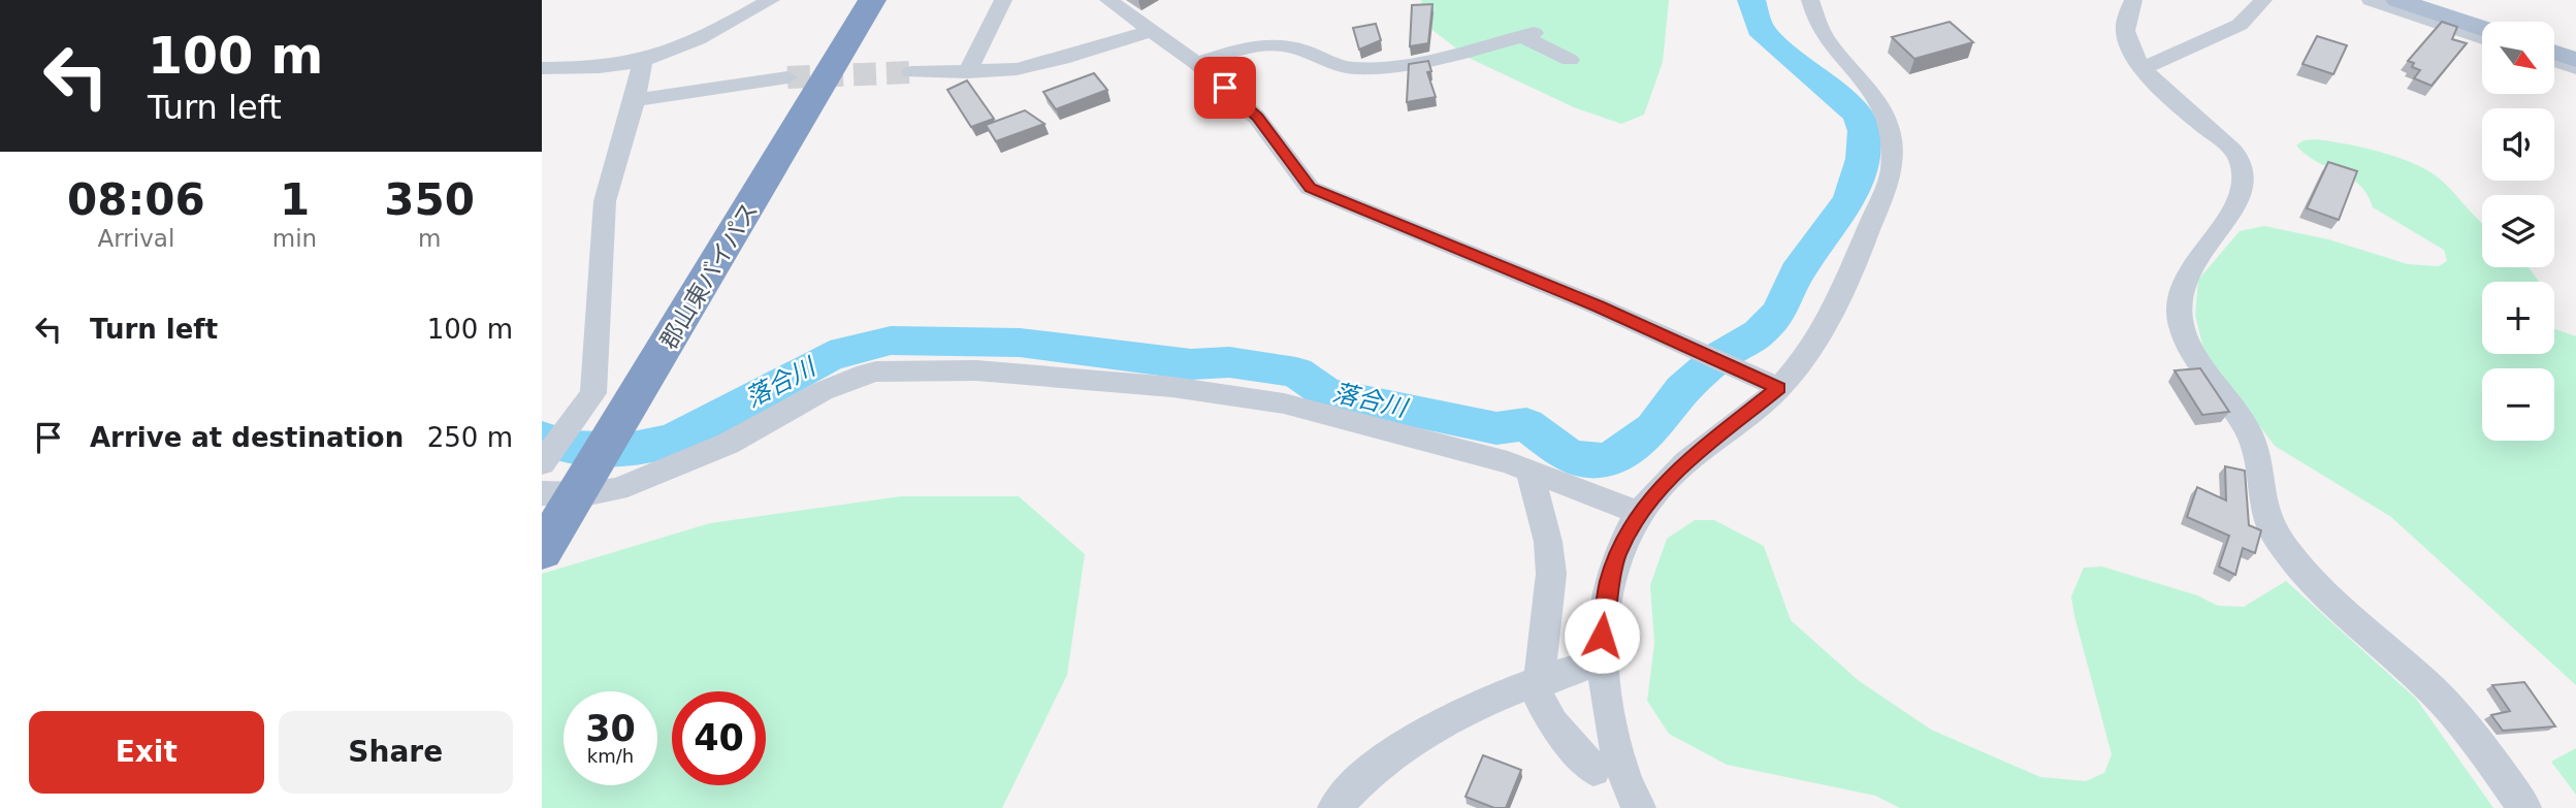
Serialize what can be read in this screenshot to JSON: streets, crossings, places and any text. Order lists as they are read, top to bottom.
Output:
{
  "streets": {
    "highway": ["郡山東バイパス"]
  },
  "water": ["落合川"],
  "north": "bottom right",
  "page": {
    "turn": ["100 m", "Turn left"],
    "map_buttons": ["+", "−"],
    "eta": [
      "08:06",
      "Arrival",
      "1",
      "min",
      "350",
      "m"
    ],
    "list": [
      {
        "name": "Turn left",
        "value": "100 m"
      },
      {
        "name": "Arrive at destination",
        "value": "250 m"
      }
    ],
    "speed": "30 km/h",
    "limit": "40",
    "buttons": ["Exit", "Share"]
  }
}
